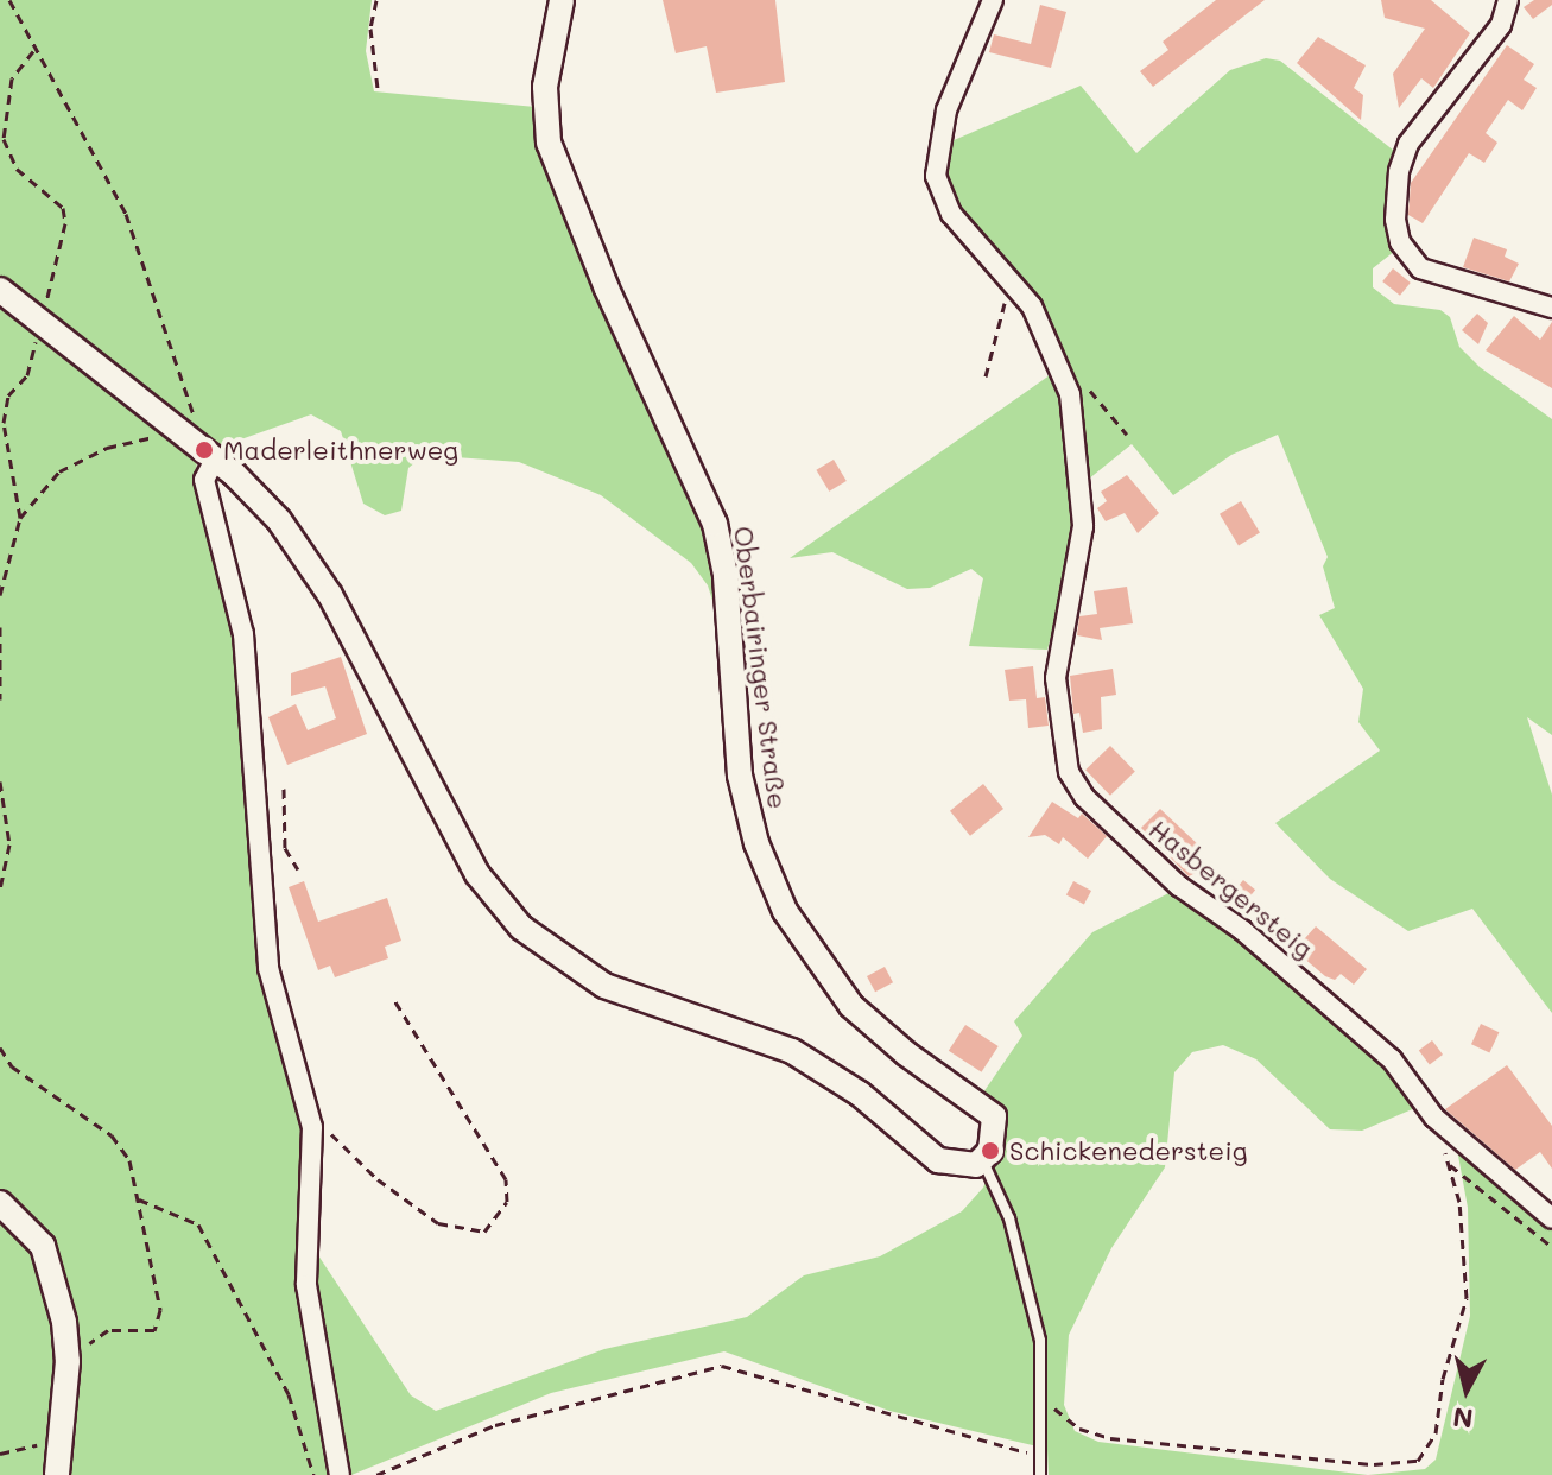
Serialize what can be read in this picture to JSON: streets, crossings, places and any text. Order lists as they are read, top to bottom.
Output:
{
  "streets": {
    "street": ["Oberbairinger Straße", "Hasbergersteig"]
  },
  "places": ["Maderleithnerweg", "Schickenedersteig"],
  "north": "bottom"
}
